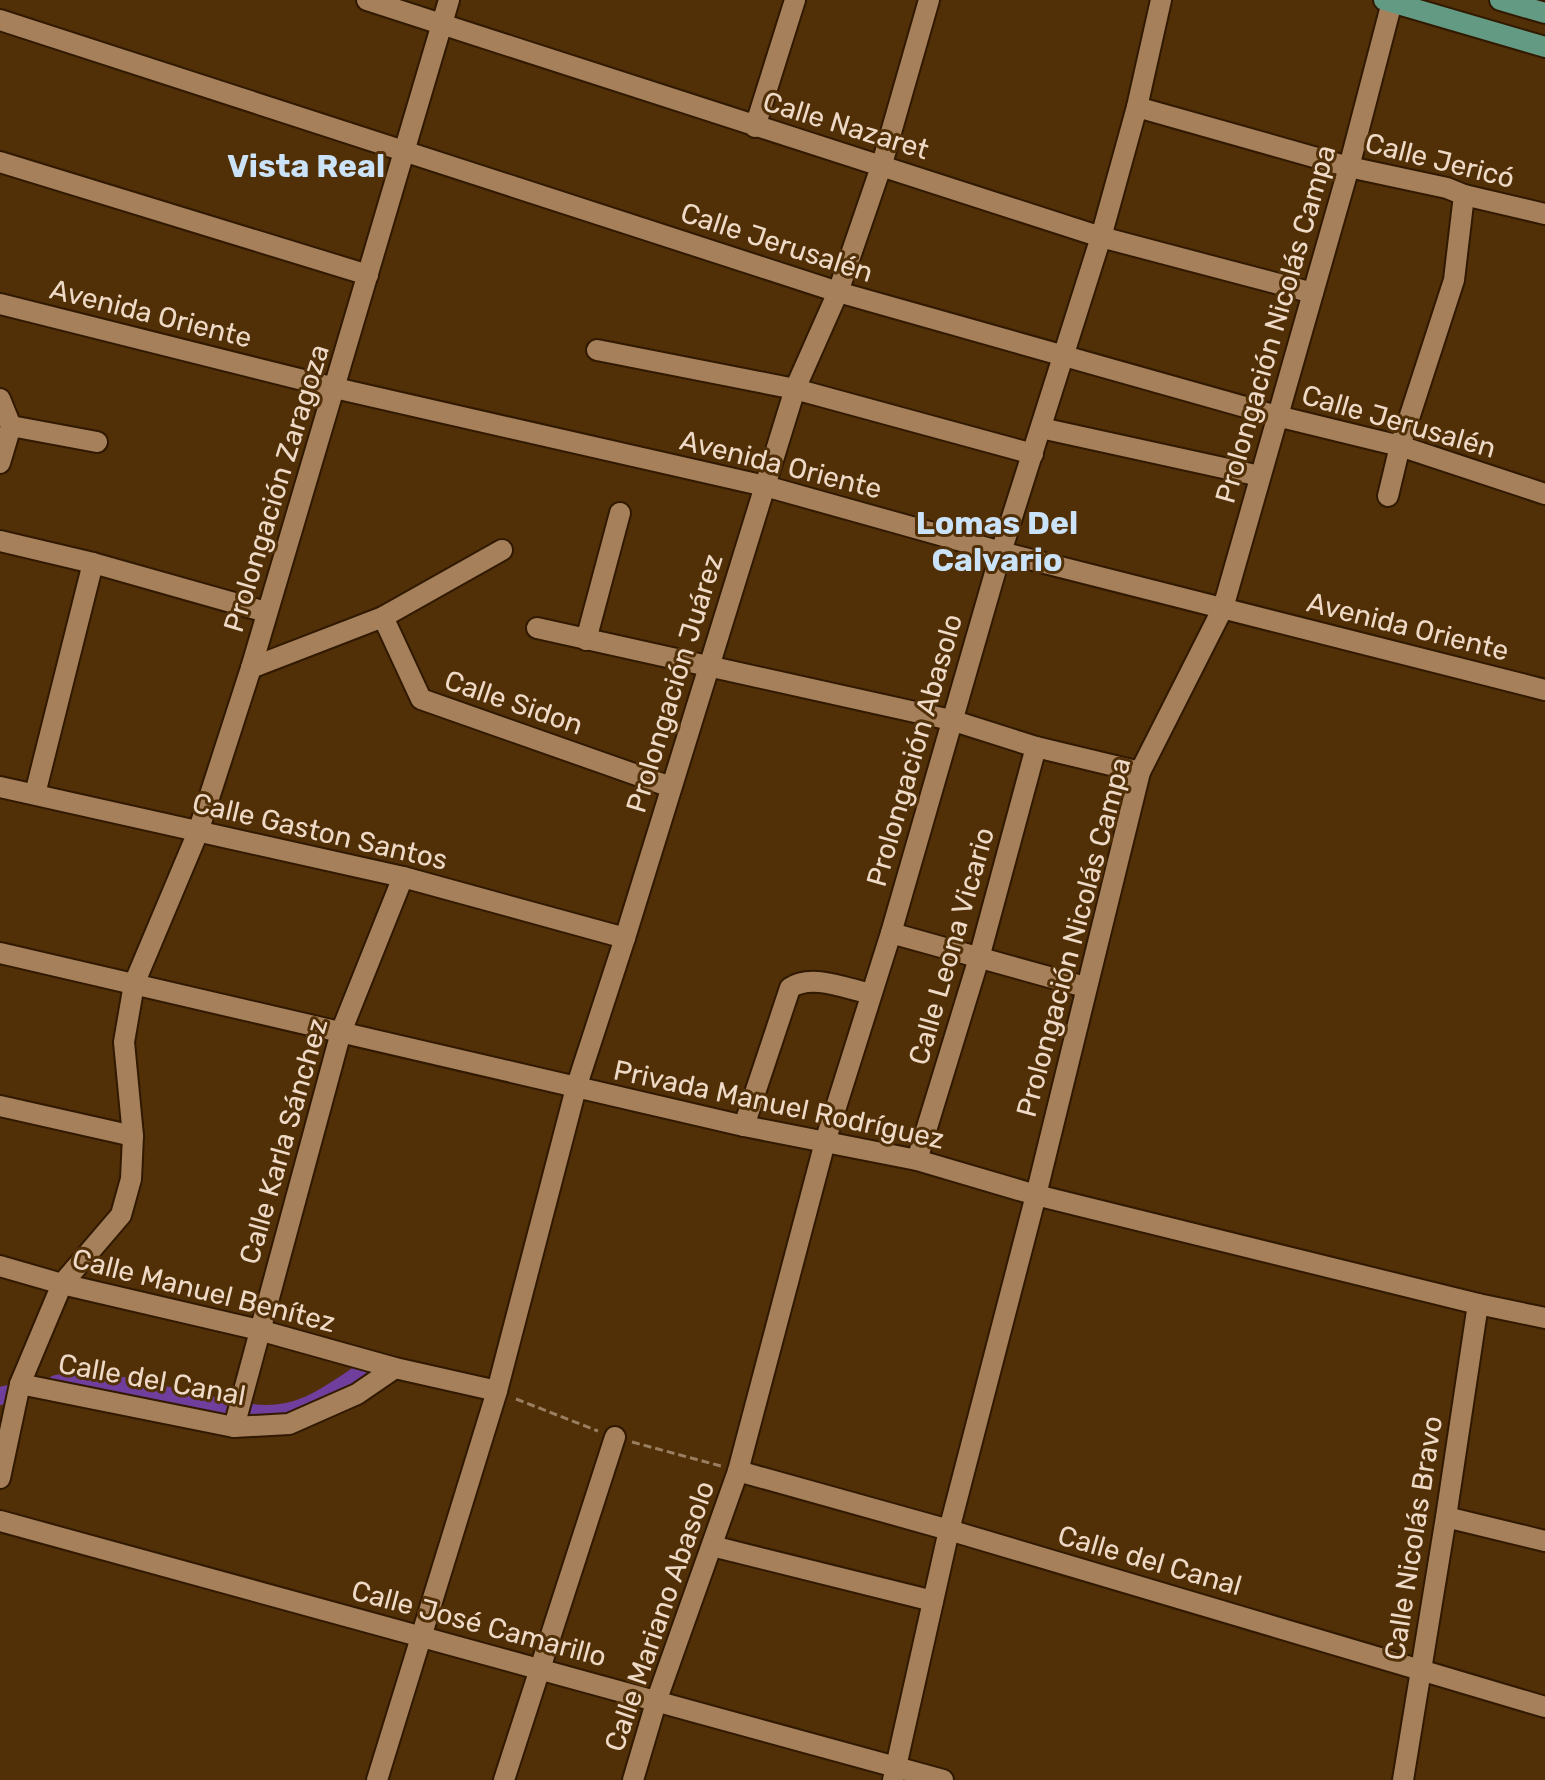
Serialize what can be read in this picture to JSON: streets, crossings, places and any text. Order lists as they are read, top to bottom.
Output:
{
  "streets": {
    "street": [
      "Calle Nazaret",
      "Calle Jericó",
      "Calle Jerusalén",
      "Avenida Oriente",
      "Prolongación Nicolás Campa",
      "Prolongación Zaragoza",
      "Prolongación Juárez",
      "Calle Sidon",
      "Prolongación Abasolo",
      "Calle Gaston Santos",
      "Calle Leona Vicario",
      "Privada Manuel Rodríguez",
      "Calle Karla Sánchez",
      "Calle Manuel Benítez",
      "Calle del Canal",
      "Calle Nicolás Bravo",
      "Calle Mariano Abasolo",
      "Calle José Camarillo"
    ]
  },
  "crossings": [
    ["Calle Nazaret", "Prolongación Nicolás Campa"],
    ["Calle Nazaret", "Prolongación Zaragoza"],
    ["Calle Nazaret", "Prolongación Juárez"],
    ["Calle Nazaret", "Prolongación Abasolo"],
    ["Calle Jericó", "Prolongación Nicolás Campa"],
    ["Calle Jericó", "Prolongación Abasolo"],
    ["Calle Jerusalén", "Prolongación Nicolás Campa"],
    ["Calle Jerusalén", "Prolongación Zaragoza"],
    ["Calle Jerusalén", "Prolongación Juárez"],
    ["Calle Jerusalén", "Prolongación Abasolo"],
    ["Avenida Oriente", "Prolongación Nicolás Campa"],
    ["Avenida Oriente", "Prolongación Zaragoza"],
    ["Avenida Oriente", "Prolongación Juárez"],
    ["Avenida Oriente", "Prolongación Abasolo"],
    ["Prolongación Nicolás Campa", "Privada Manuel Rodríguez"],
    ["Prolongación Nicolás Campa", "Calle del Canal"],
    ["Prolongación Nicolás Campa", "Calle José Camarillo"],
    ["Prolongación Zaragoza", "Calle Gaston Santos"],
    ["Prolongación Zaragoza", "Privada Manuel Rodríguez"],
    ["Prolongación Zaragoza", "Calle Manuel Benítez"],
    ["Prolongación Zaragoza", "Calle del Canal"],
    ["Prolongación Juárez", "Calle Sidon"],
    ["Prolongación Juárez", "Calle Gaston Santos"],
    ["Prolongación Juárez", "Privada Manuel Rodríguez"],
    ["Prolongación Juárez", "Calle José Camarillo"],
    ["Prolongación Abasolo", "Privada Manuel Rodríguez"],
    ["Prolongación Abasolo", "Calle del Canal"],
    ["Prolongación Abasolo", "Calle Mariano Abasolo"],
    ["Calle Gaston Santos", "Calle Karla Sánchez"],
    ["Calle Leona Vicario", "Privada Manuel Rodríguez"],
    ["Privada Manuel Rodríguez", "Calle Karla Sánchez"],
    ["Privada Manuel Rodríguez", "Calle Nicolás Bravo"],
    ["Calle Karla Sánchez", "Calle Manuel Benítez"],
    ["Calle Karla Sánchez", "Calle del Canal"],
    ["Calle Manuel Benítez", "Calle del Canal"],
    ["Calle del Canal", "Calle Nicolás Bravo"],
    ["Calle del Canal", "Calle Mariano Abasolo"],
    ["Calle Mariano Abasolo", "Calle José Camarillo"]
  ],
  "districts": ["Vista Real", "Lomas Del Calvario"]
}
